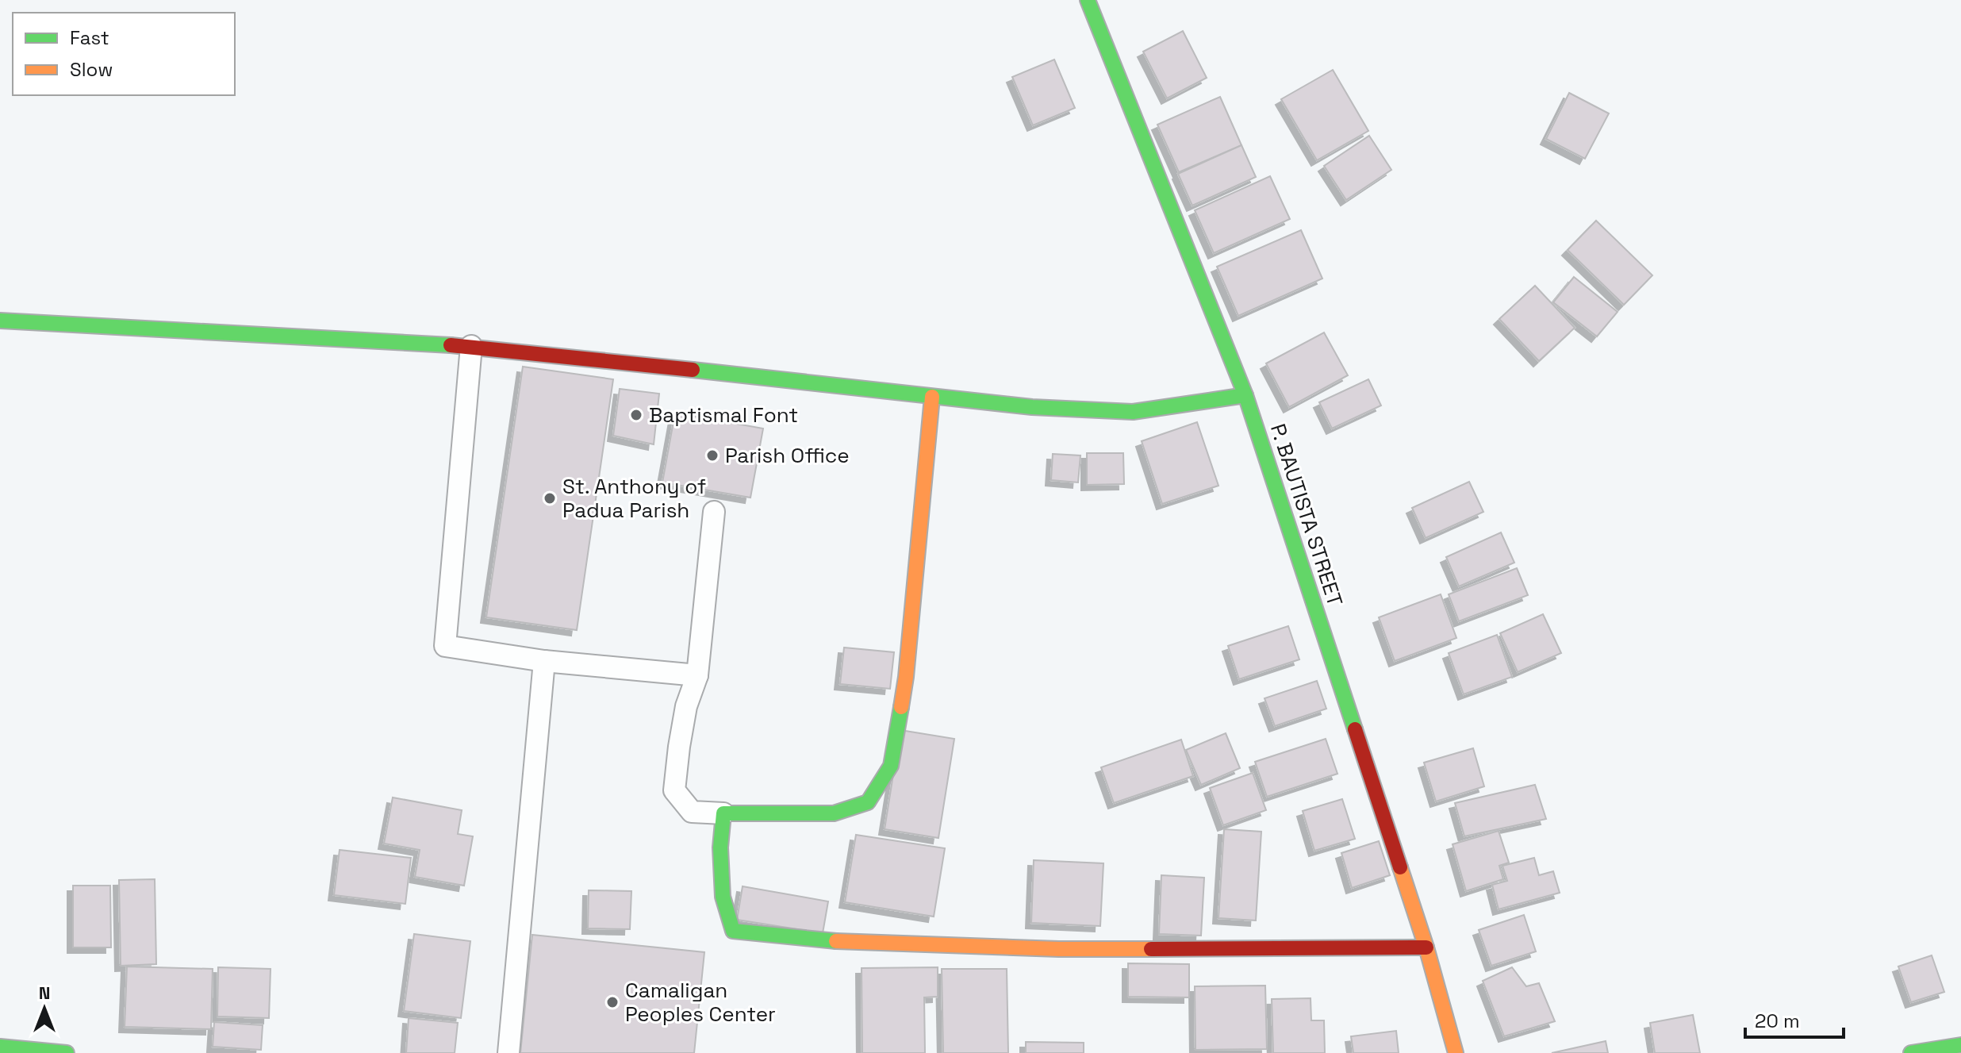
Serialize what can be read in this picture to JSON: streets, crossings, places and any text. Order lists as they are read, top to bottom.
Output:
{
  "streets": {
    "street": ["P. BAUTISTA STREET"]
  },
  "places": [
    "Baptismal Font",
    "Parish Office",
    "St. Anthony of Padua Parish",
    "Camaligan Peoples Center"
  ],
  "legend": ["Fast", "Slow"],
  "scale_bar": "20 m",
  "north": "top"
}
